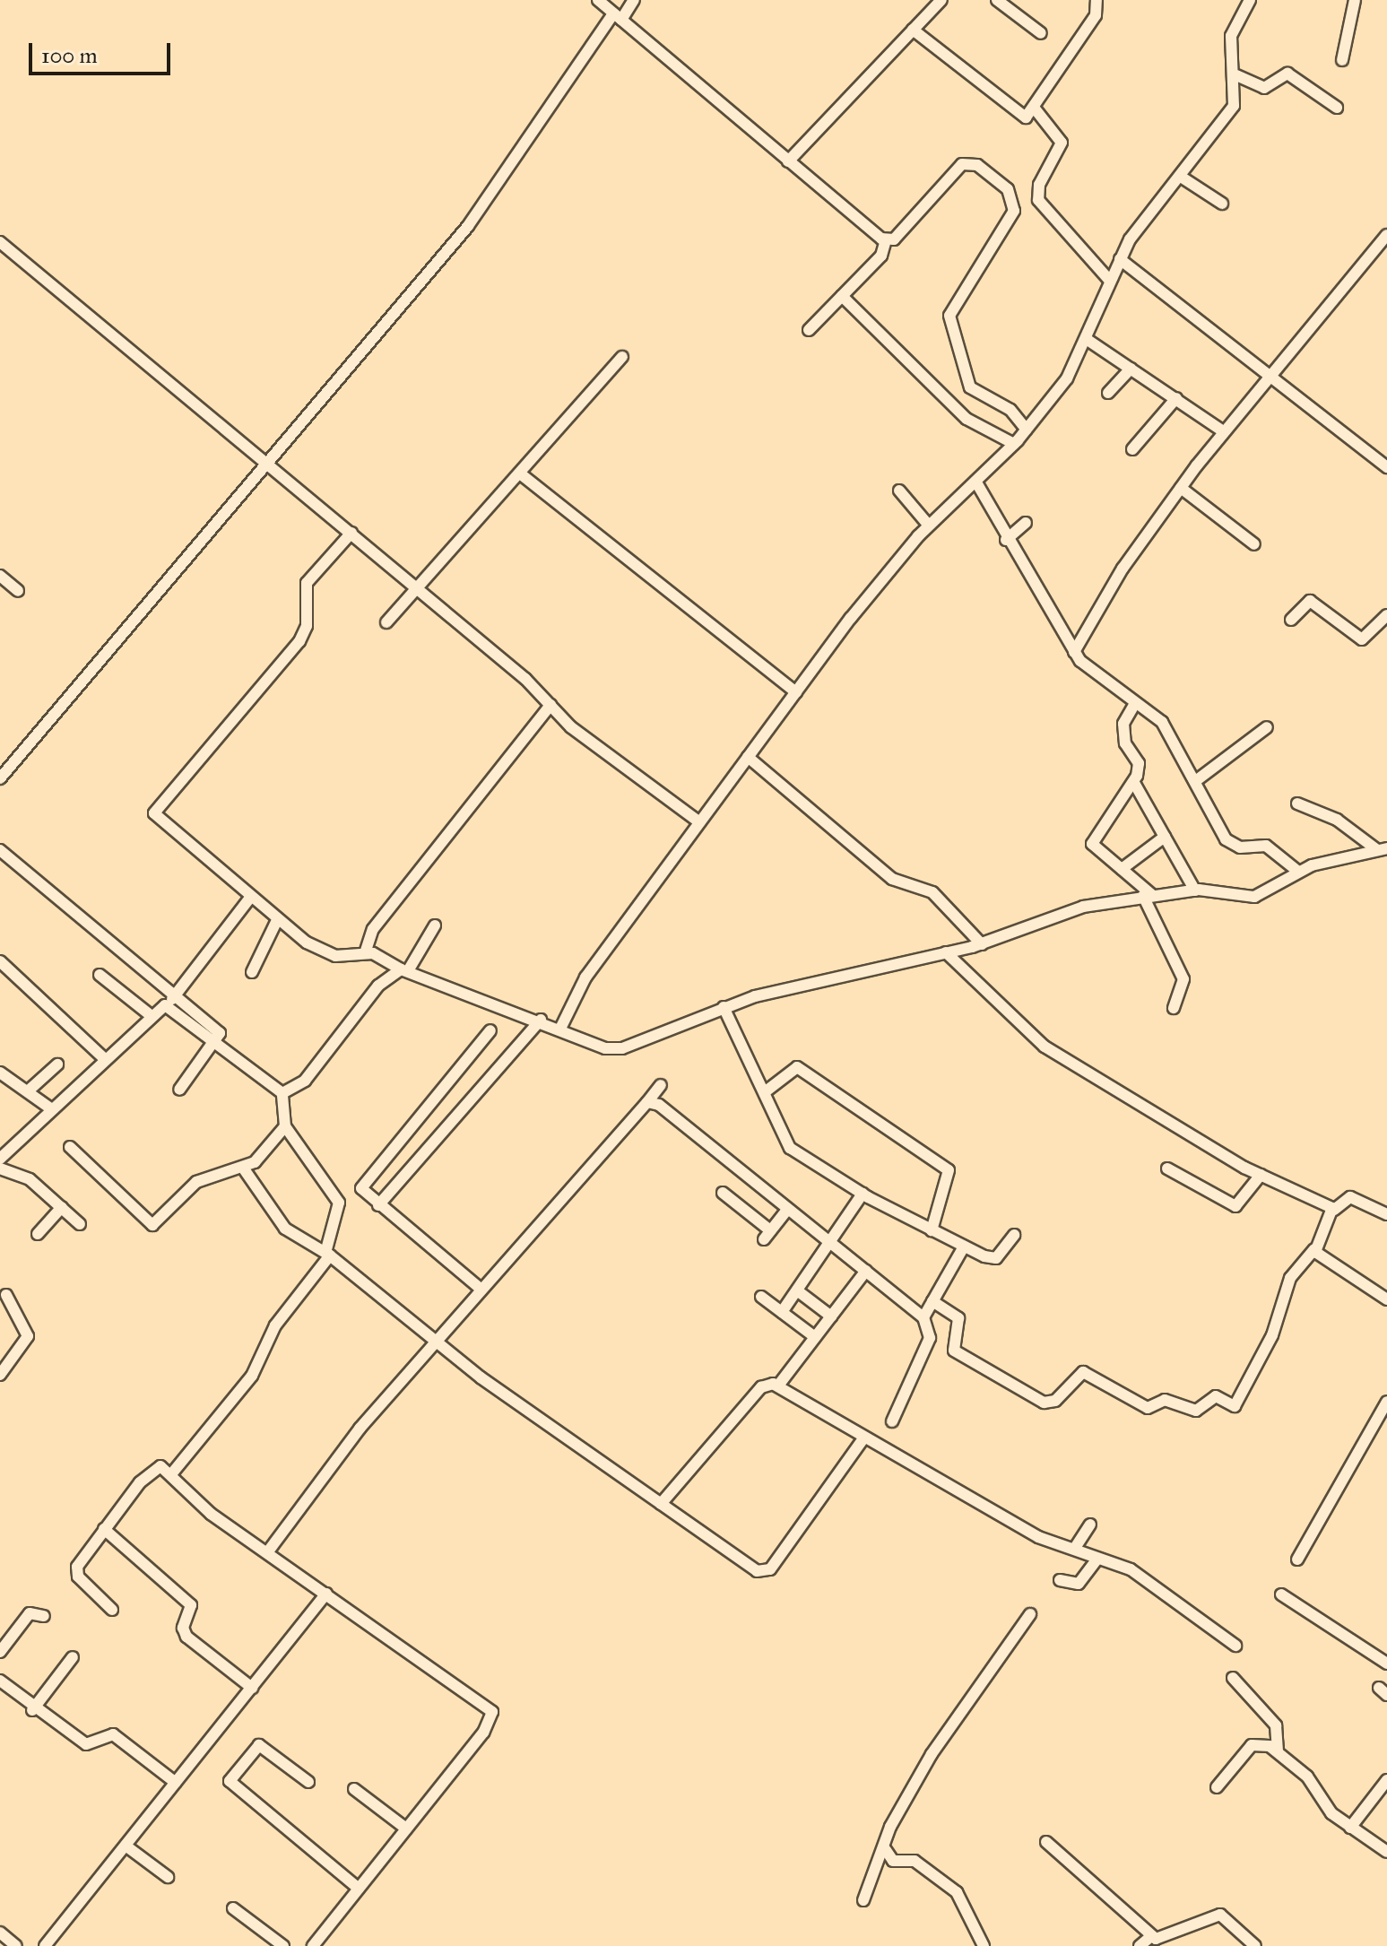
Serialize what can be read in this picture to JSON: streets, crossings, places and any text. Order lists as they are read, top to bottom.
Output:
{
  "scale_bar": "100 m"
}
